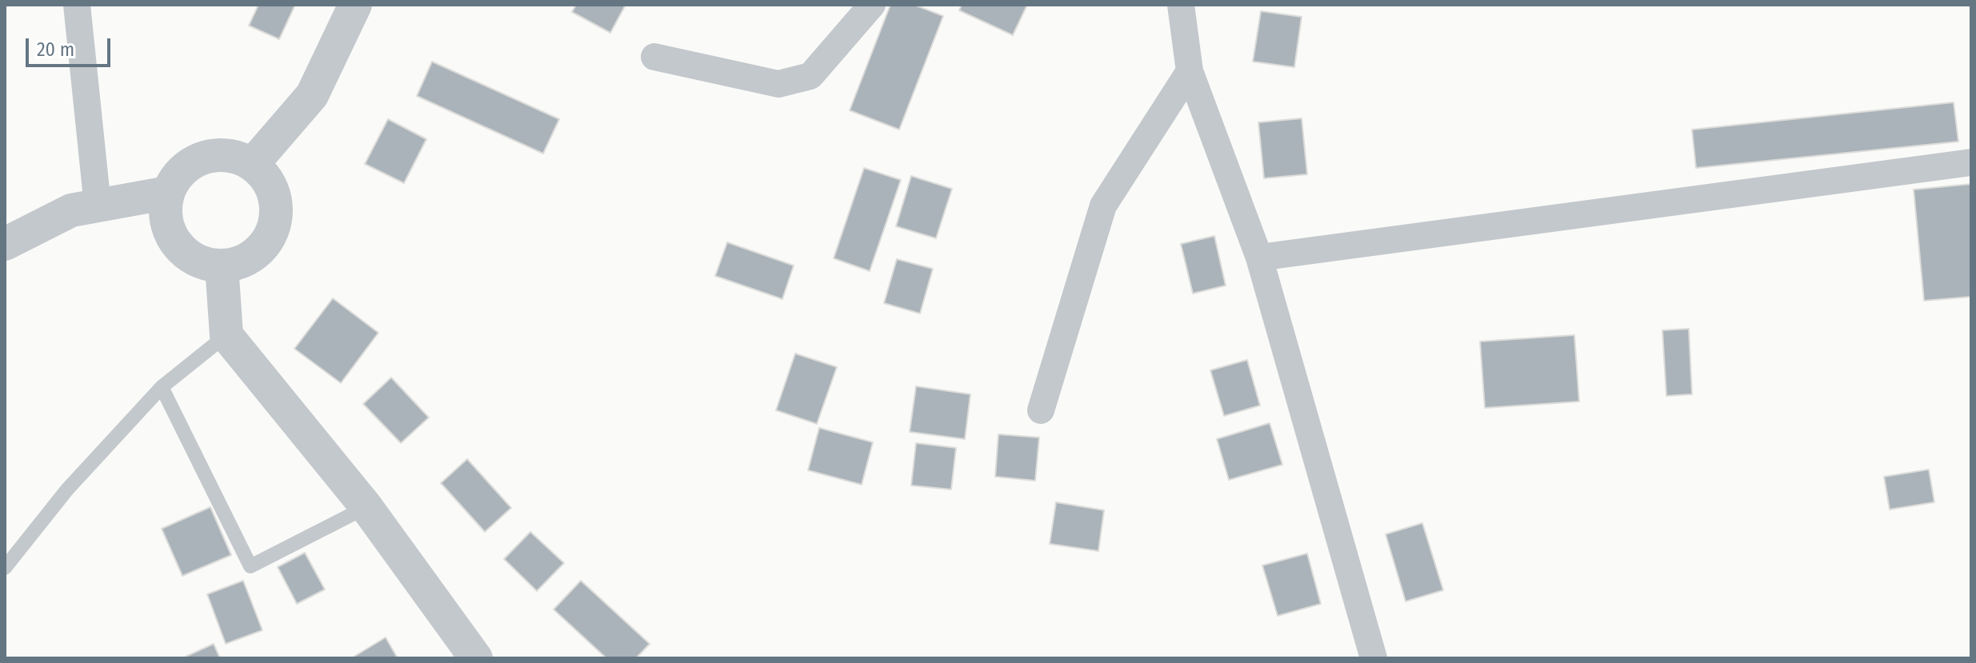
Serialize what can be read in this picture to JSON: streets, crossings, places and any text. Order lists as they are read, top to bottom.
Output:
{
  "scale_bar": "20 m"
}
